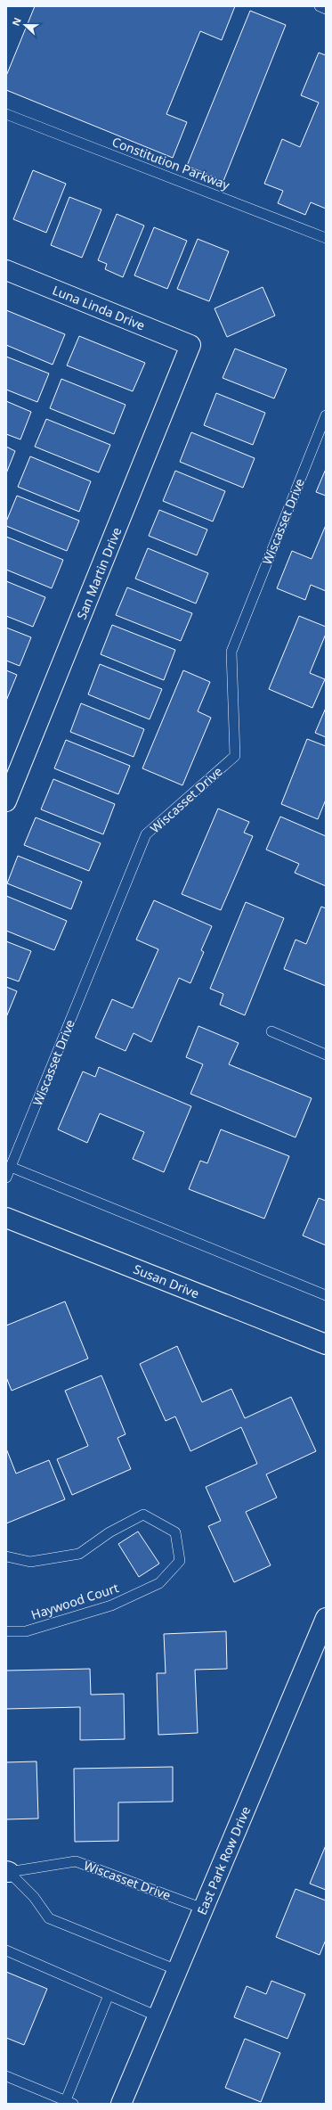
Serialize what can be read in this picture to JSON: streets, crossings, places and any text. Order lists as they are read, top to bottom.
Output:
{
  "streets": {
    "street": [
      "Luna Linda Drive",
      "San Martin Drive",
      "Susan Drive",
      "East Park Row Drive"
    ],
    "lane": ["Constitution Parkway", "Wiscasset Drive", "Haywood Court"]
  },
  "crossings": [
    ["Luna Linda Drive", "San Martin Drive"],
    ["Wiscasset Drive", "East Park Row Drive"]
  ],
  "north": "left"
}
